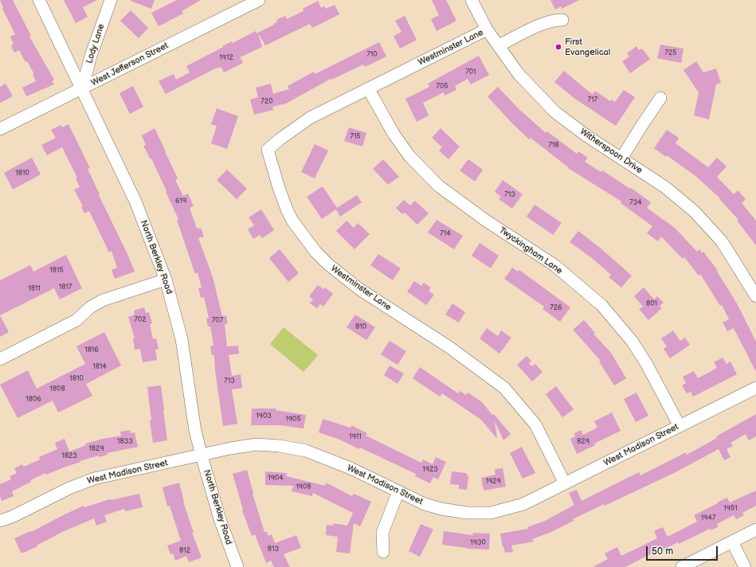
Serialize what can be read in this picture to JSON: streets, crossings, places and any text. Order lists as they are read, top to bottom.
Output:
{
  "streets": {
    "street": [
      "Lody Lane",
      "Westminster Lane",
      "West Jefferson Street",
      "Witherspoon Drive",
      "Twyckingham Lane",
      "North Berkley Road",
      "West Madison Street"
    ]
  },
  "crossings": [
    ["Lody Lane", "West Jefferson Street"],
    ["Lody Lane", "North Berkley Road"],
    ["Westminster Lane", "Witherspoon Drive"],
    ["Westminster Lane", "Twyckingham Lane"],
    ["Westminster Lane", "West Madison Street"],
    ["West Jefferson Street", "North Berkley Road"],
    ["Twyckingham Lane", "West Madison Street"],
    ["North Berkley Road", "West Madison Street"]
  ],
  "places": ["First Evangelical"],
  "house_numbers": [
    "725",
    "710",
    "1912",
    "701",
    "705",
    "717",
    "720",
    "715",
    "718",
    "1810",
    "713",
    "619",
    "734",
    "714",
    "1815",
    "1817",
    "1811",
    "801",
    "726",
    "702",
    "707",
    "810",
    "1816",
    "1814",
    "1810",
    "713",
    "1808",
    "1806",
    "1903",
    "1905",
    "1911",
    "1833",
    "829",
    "1829",
    "1823",
    "1923",
    "1904",
    "1929",
    "1908",
    "1951",
    "1947",
    "1930",
    "813",
    "812"
  ],
  "scale_bar": "50 m"
}
